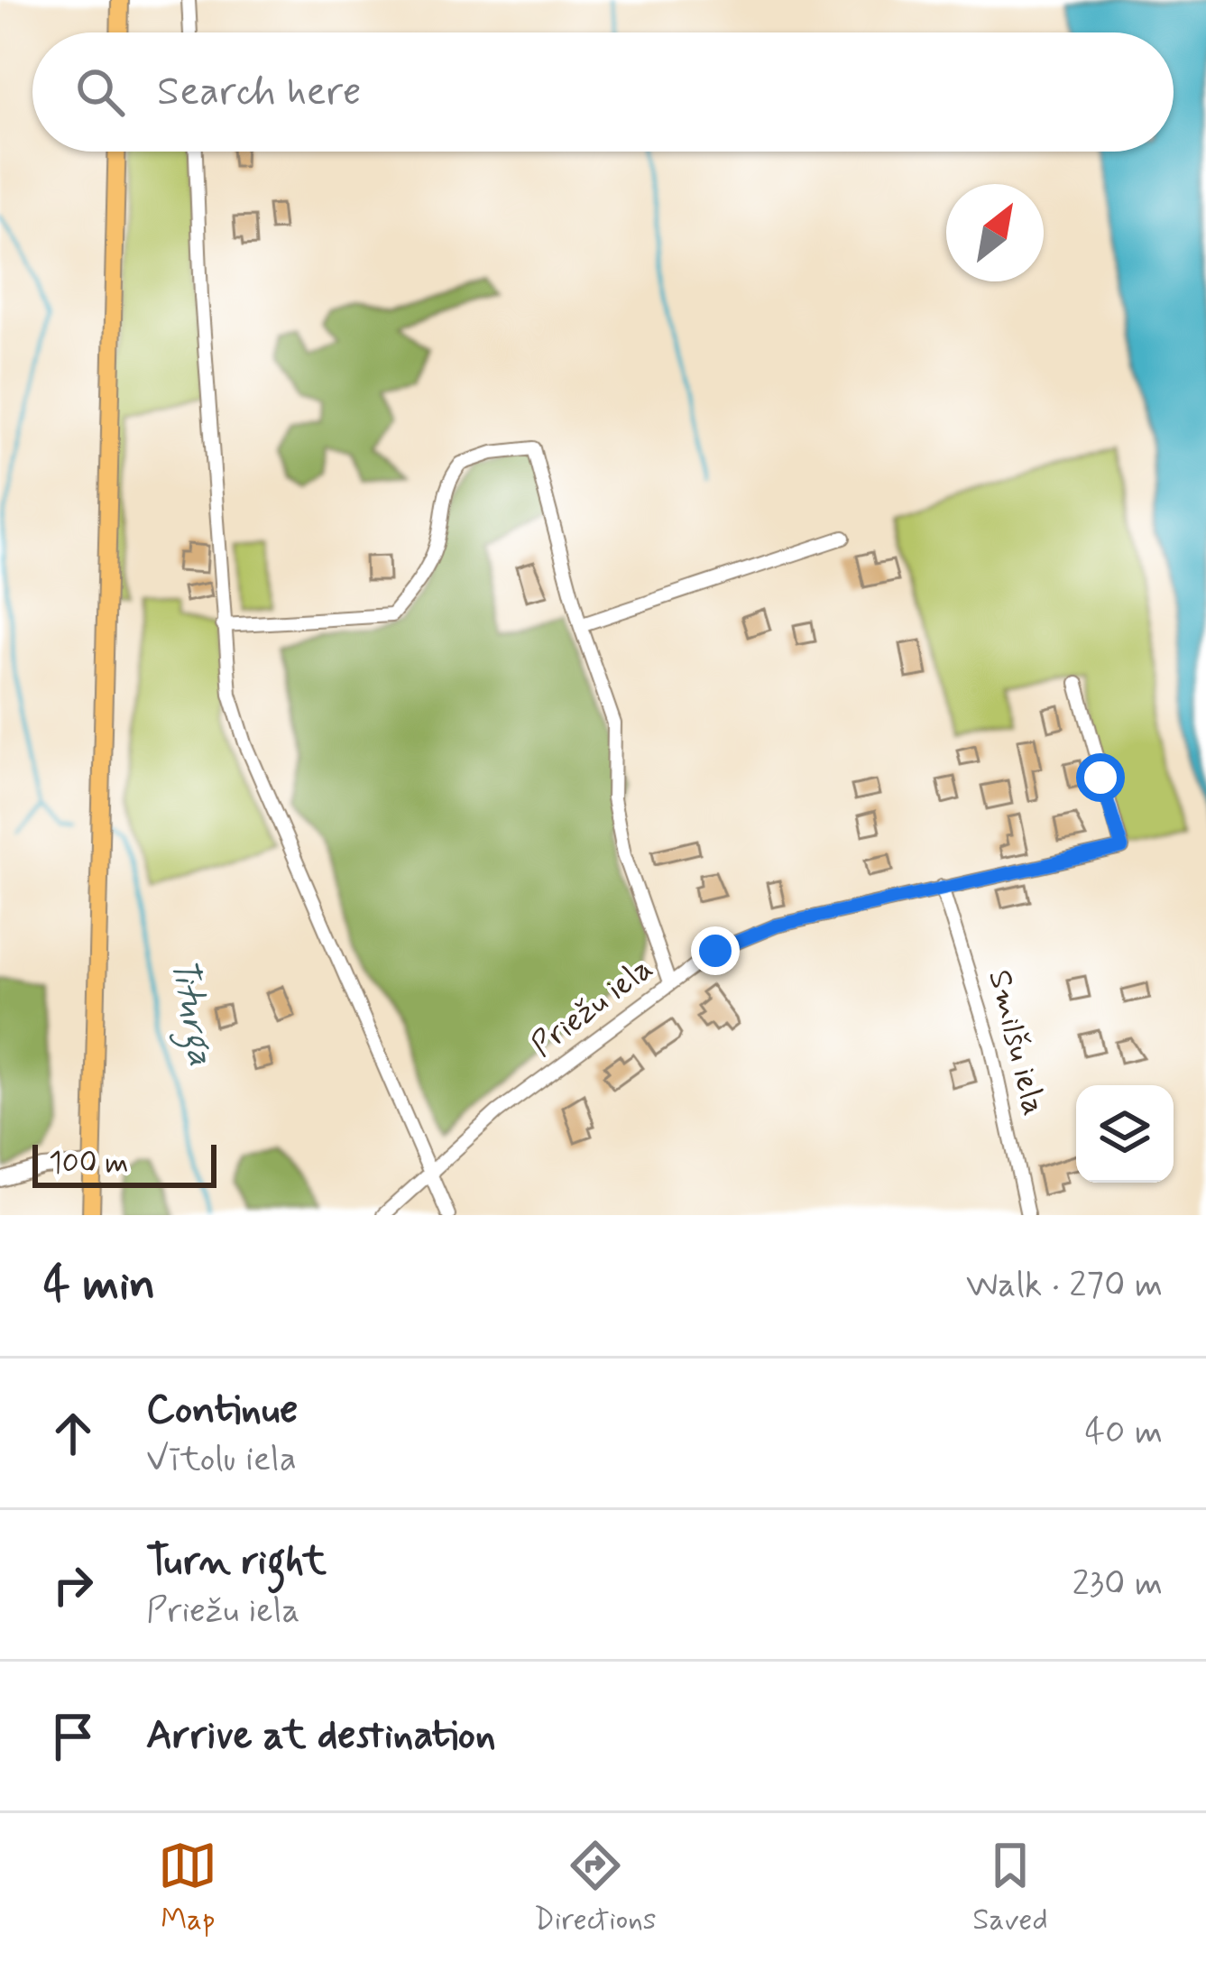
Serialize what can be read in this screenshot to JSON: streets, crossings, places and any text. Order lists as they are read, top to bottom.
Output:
{
  "streets": {
    "street": ["Priežu iela", "Smilšu iela"]
  },
  "crossings": [
    ["Priežu iela", "Smilšu iela"]
  ],
  "water": ["Titurga"],
  "scale_bar": "100 m",
  "north": "top right",
  "page": {
    "search": "Search here",
    "scale": "100 m",
    "heading": ["4 min", "Walk · 270 m"],
    "list": [
      ["Continue", "Vītolu iela", "40 m"],
      ["Turn right", "Priežu iela", "230 m"],
      "Arrive at destination"
    ],
    "nav": ["Map", "Directions", "Saved"]
  }
}
